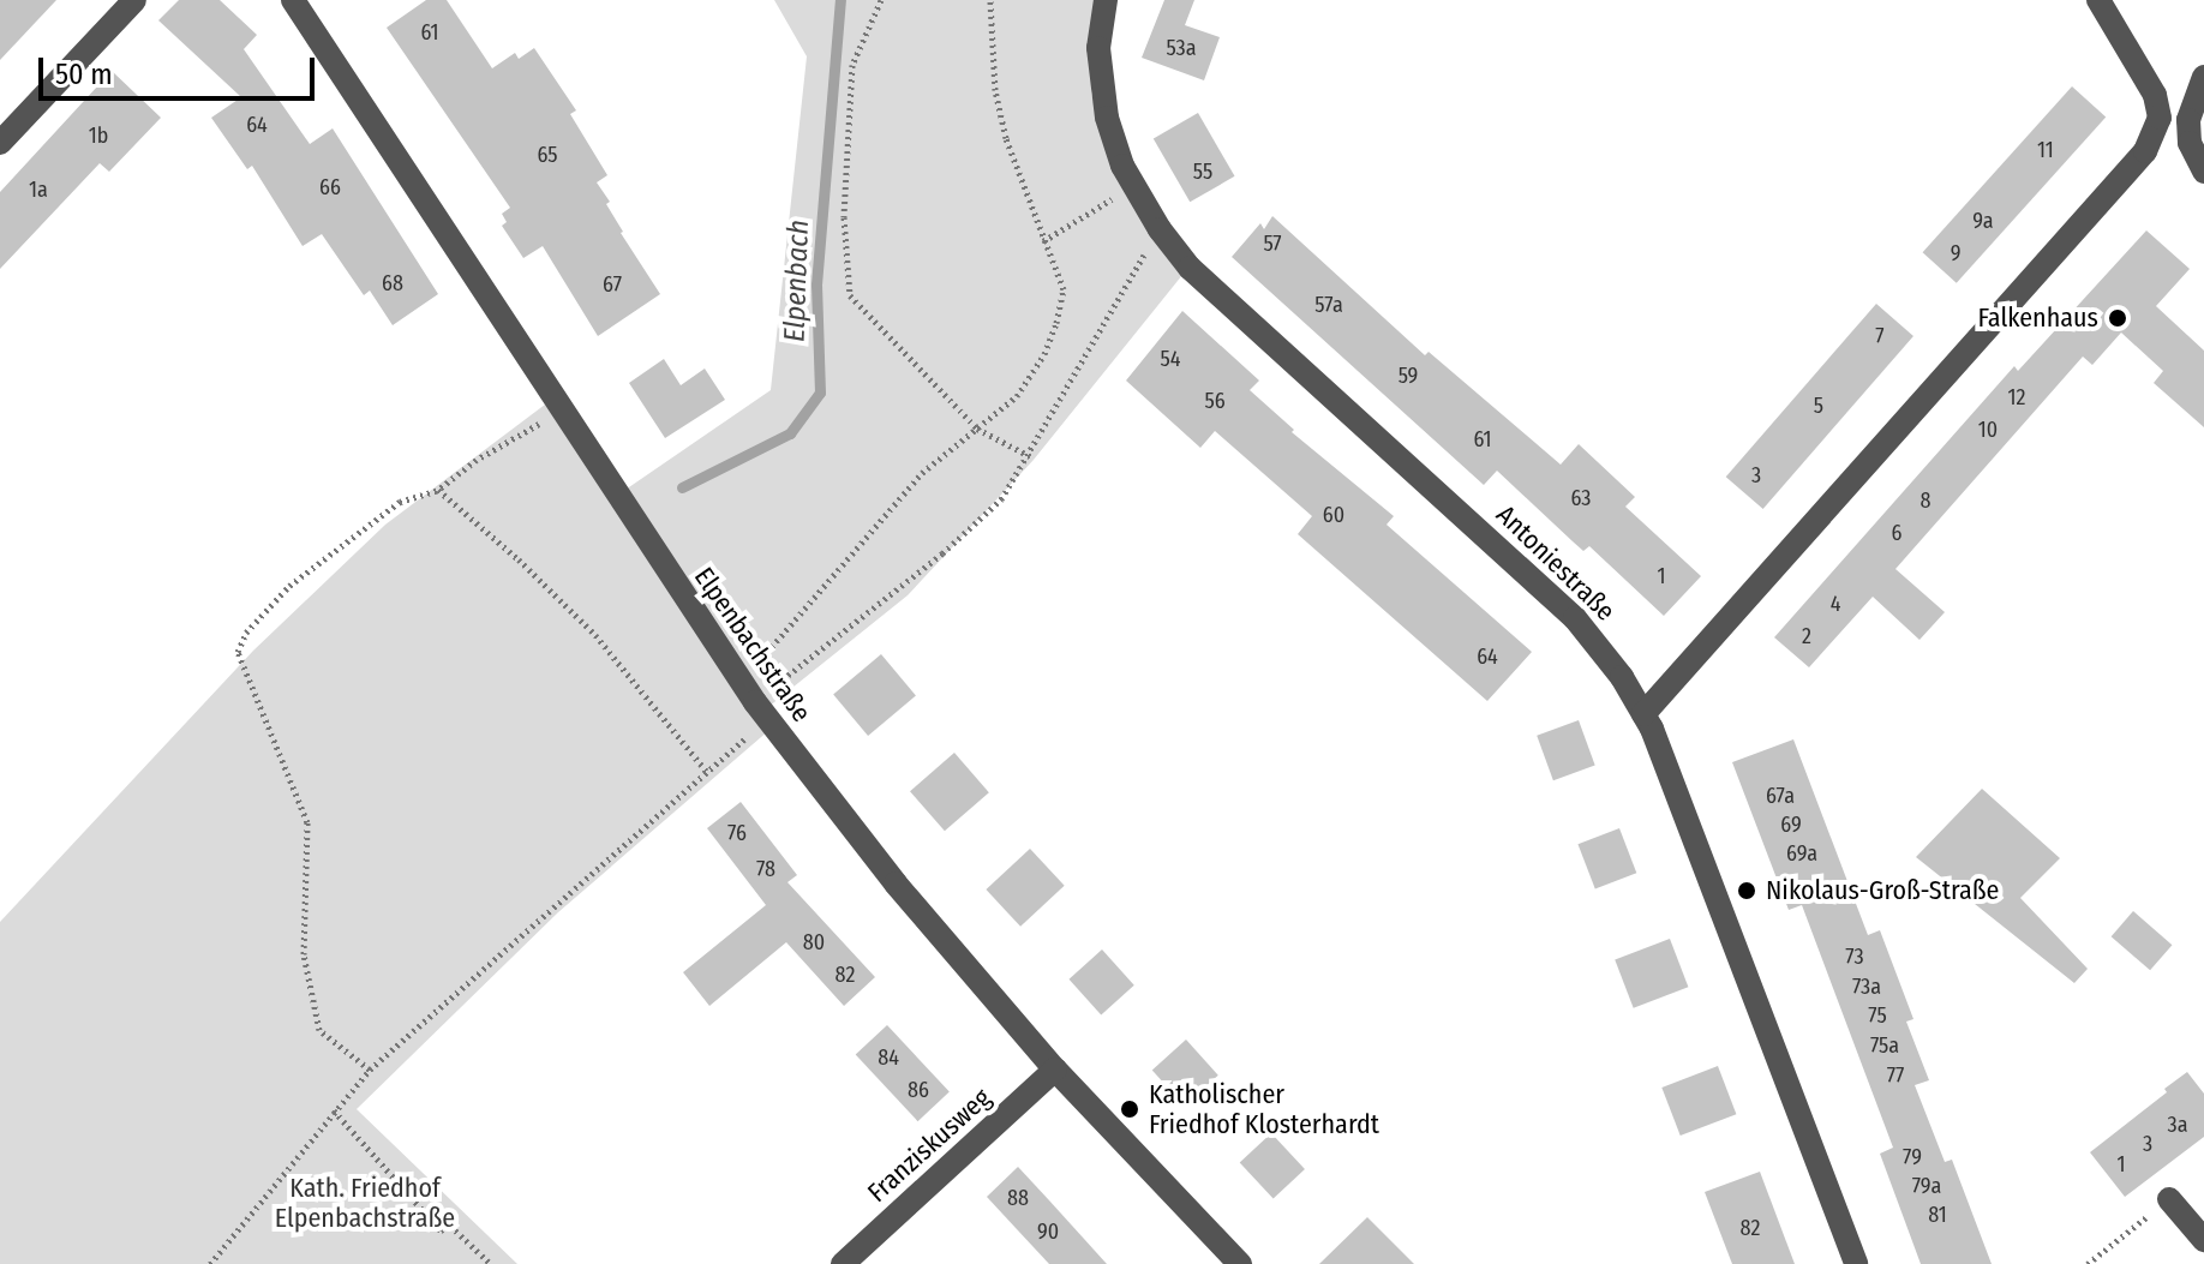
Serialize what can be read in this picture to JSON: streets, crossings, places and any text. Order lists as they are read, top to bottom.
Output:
{
  "streets": {
    "street": ["Antoniestraße", "Elpenbachstraße", "Franziskusweg"]
  },
  "crossings": [
    ["Elpenbachstraße", "Franziskusweg"]
  ],
  "water": ["Elpenbach"],
  "parks": ["Kath. Friedhof Elpenbachstraße"],
  "places": ["Falkenhaus", "Nikolaus-Groß-Straße", "Katholischer Friedhof Klosterhardt"],
  "house_numbers": [
    "61",
    "53a",
    "64",
    "1b",
    "11",
    "65",
    "55",
    "66",
    "1a",
    "9a",
    "57",
    "9",
    "68",
    "67",
    "57a",
    "7",
    "54",
    "59",
    "12",
    "56",
    "5",
    "10",
    "61",
    "3",
    "63",
    "8",
    "60",
    "6",
    "1",
    "4",
    "2",
    "64",
    "67a",
    "69",
    "76",
    "69a",
    "78",
    "80",
    "73",
    "82",
    "73a",
    "75",
    "75a",
    "84",
    "77",
    "86",
    "3a",
    "3",
    "79",
    "1",
    "79a",
    "88",
    "81",
    "82",
    "90"
  ],
  "scale_bar": "50 m"
}
